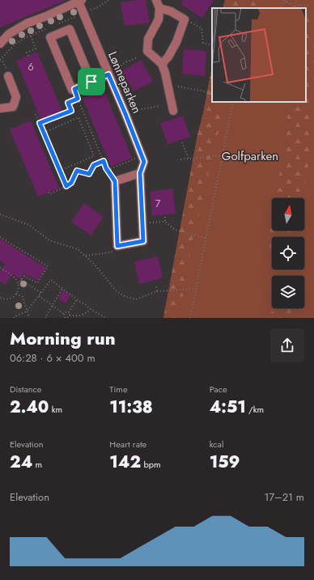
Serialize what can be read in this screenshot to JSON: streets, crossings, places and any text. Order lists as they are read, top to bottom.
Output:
{
  "streets": {
    "street": ["Lønneparken"]
  },
  "parks": ["Golfparken"],
  "house_numbers": ["6", "7"],
  "north": "top",
  "page": {
    "heading": ["Morning run", "06:28 · 6 × 400 m"],
    "stats": [
      ["Distance", "2.40 km"],
      ["Time", "11:38"],
      ["Pace", "4:51 /km"],
      ["Elevation", "24 m"],
      ["Heart rate", "142 bpm"],
      ["kcal", "159"]
    ],
    "chart": ["Elevation", "17–21 m"]
  }
}
